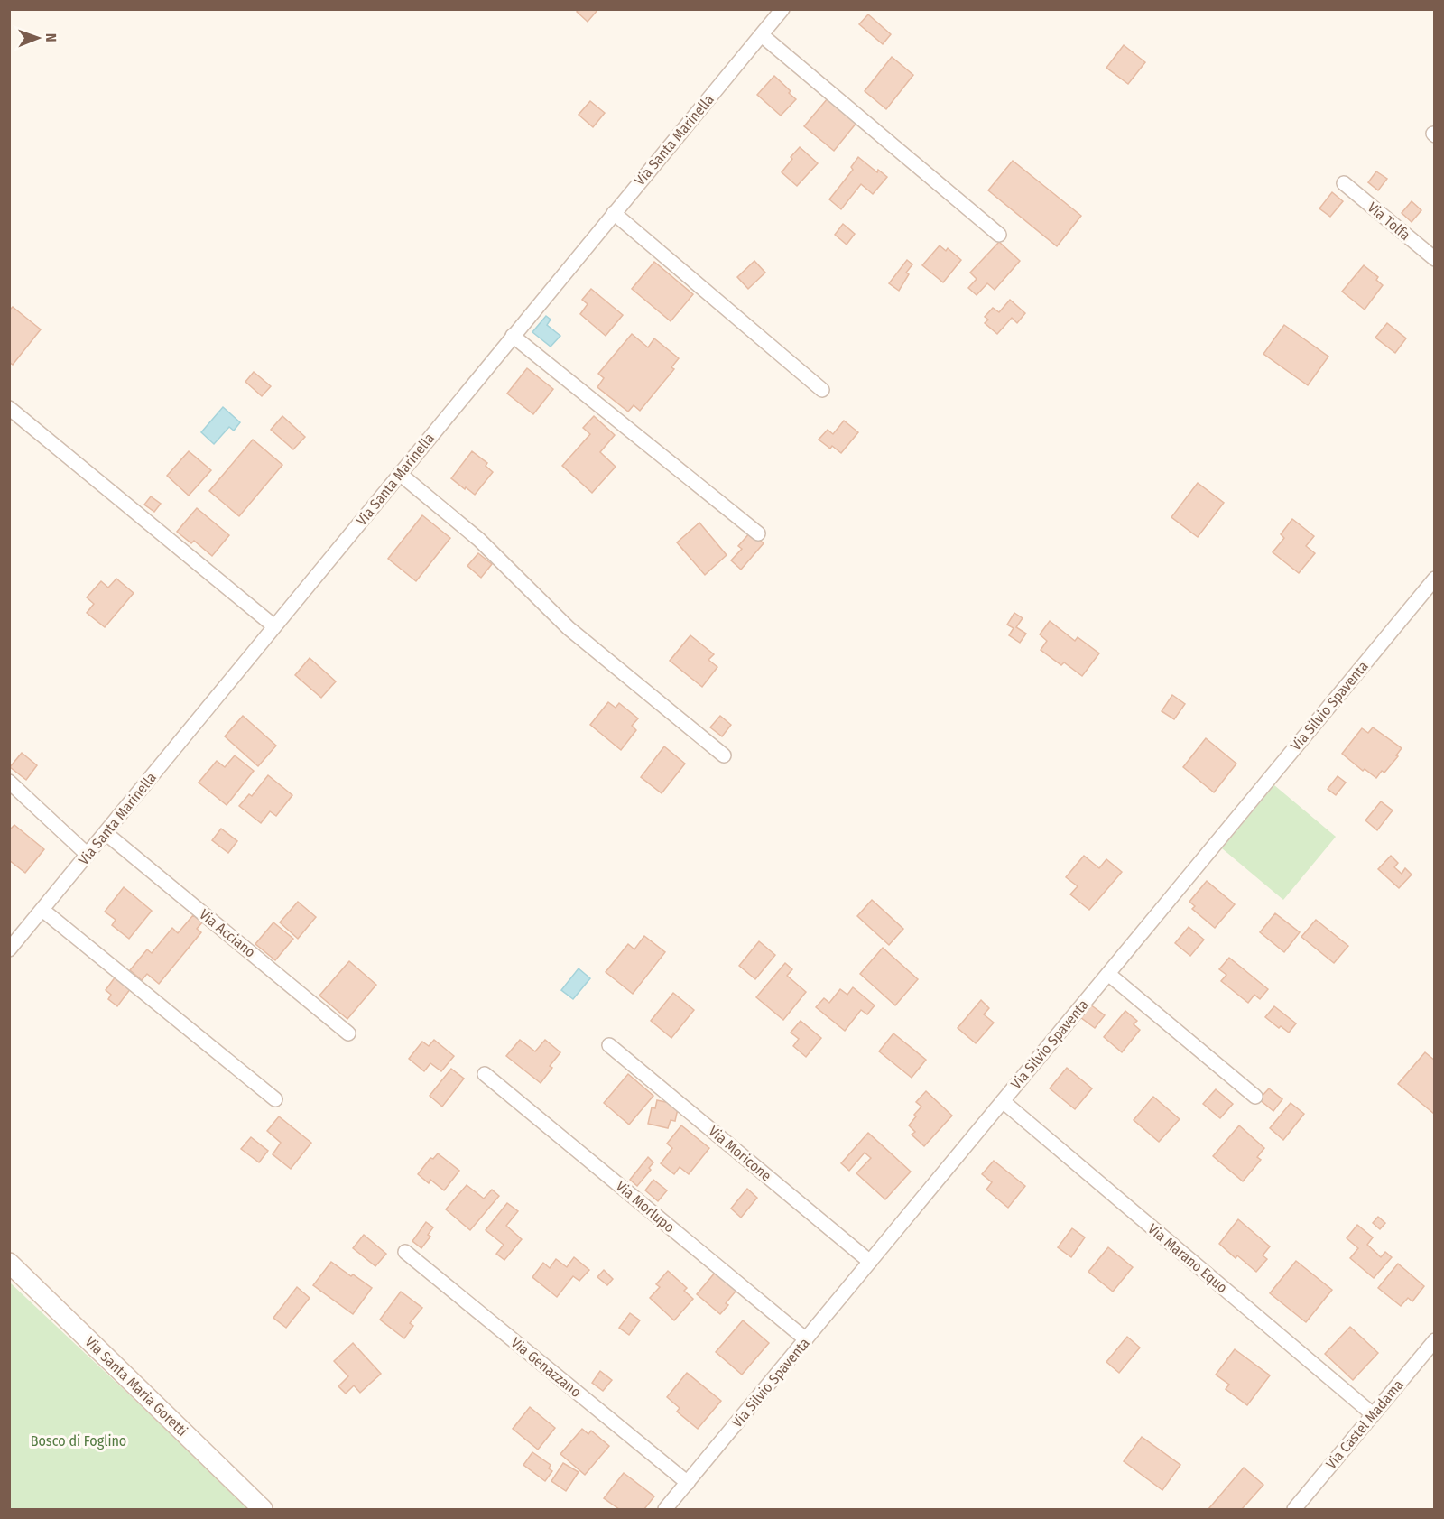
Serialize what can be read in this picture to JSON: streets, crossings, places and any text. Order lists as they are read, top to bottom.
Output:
{
  "streets": {
    "main road": ["Via Santa Maria Goretti"],
    "street": [
      "Via Santa Marinella",
      "Via Tolfa",
      "Via Silvio Spaventa",
      "Via Acciano",
      "Via Moricone",
      "Via Morlupo",
      "Via Marano Equo",
      "Via Genazzano",
      "Via Castel Madama"
    ]
  },
  "crossings": [
    ["Via Santa Marinella", "Via Acciano"],
    ["Via Silvio Spaventa", "Via Moricone"],
    ["Via Silvio Spaventa", "Via Morlupo"],
    ["Via Silvio Spaventa", "Via Marano Equo"],
    ["Via Silvio Spaventa", "Via Genazzano"],
    ["Via Marano Equo", "Via Castel Madama"]
  ],
  "parks": ["Bosco di Foglino"],
  "north": "right"
}
